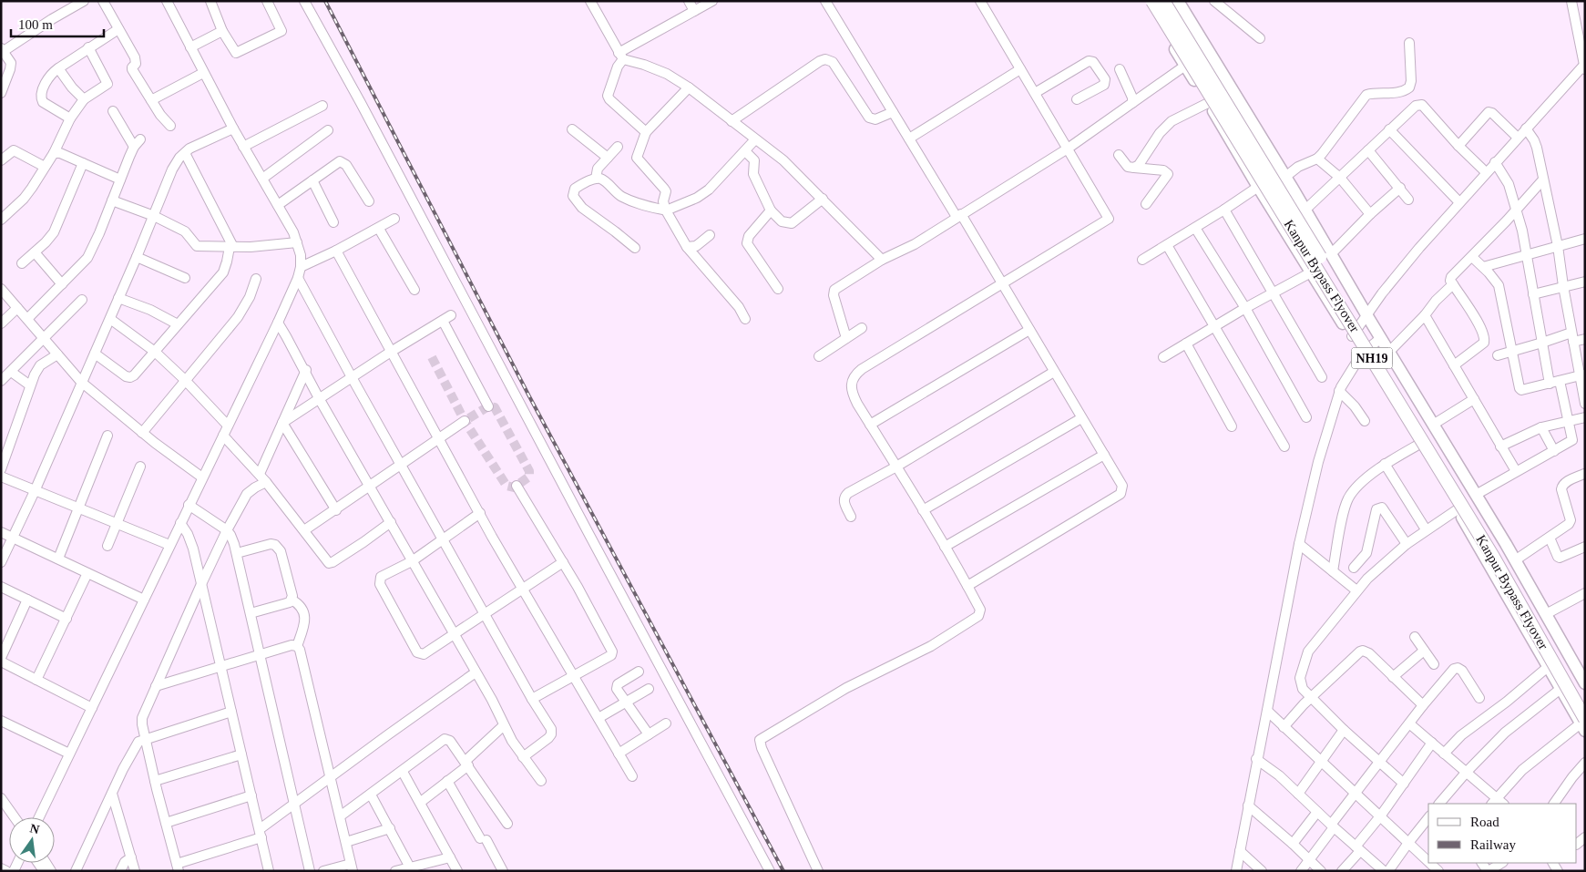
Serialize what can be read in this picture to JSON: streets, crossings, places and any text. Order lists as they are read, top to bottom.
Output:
{
  "streets": {
    "highway": ["Kanpur Bypass Flyover", "NH19"]
  },
  "legend": ["Road", "Railway"],
  "scale_bar": "100 m",
  "north": "top"
}
